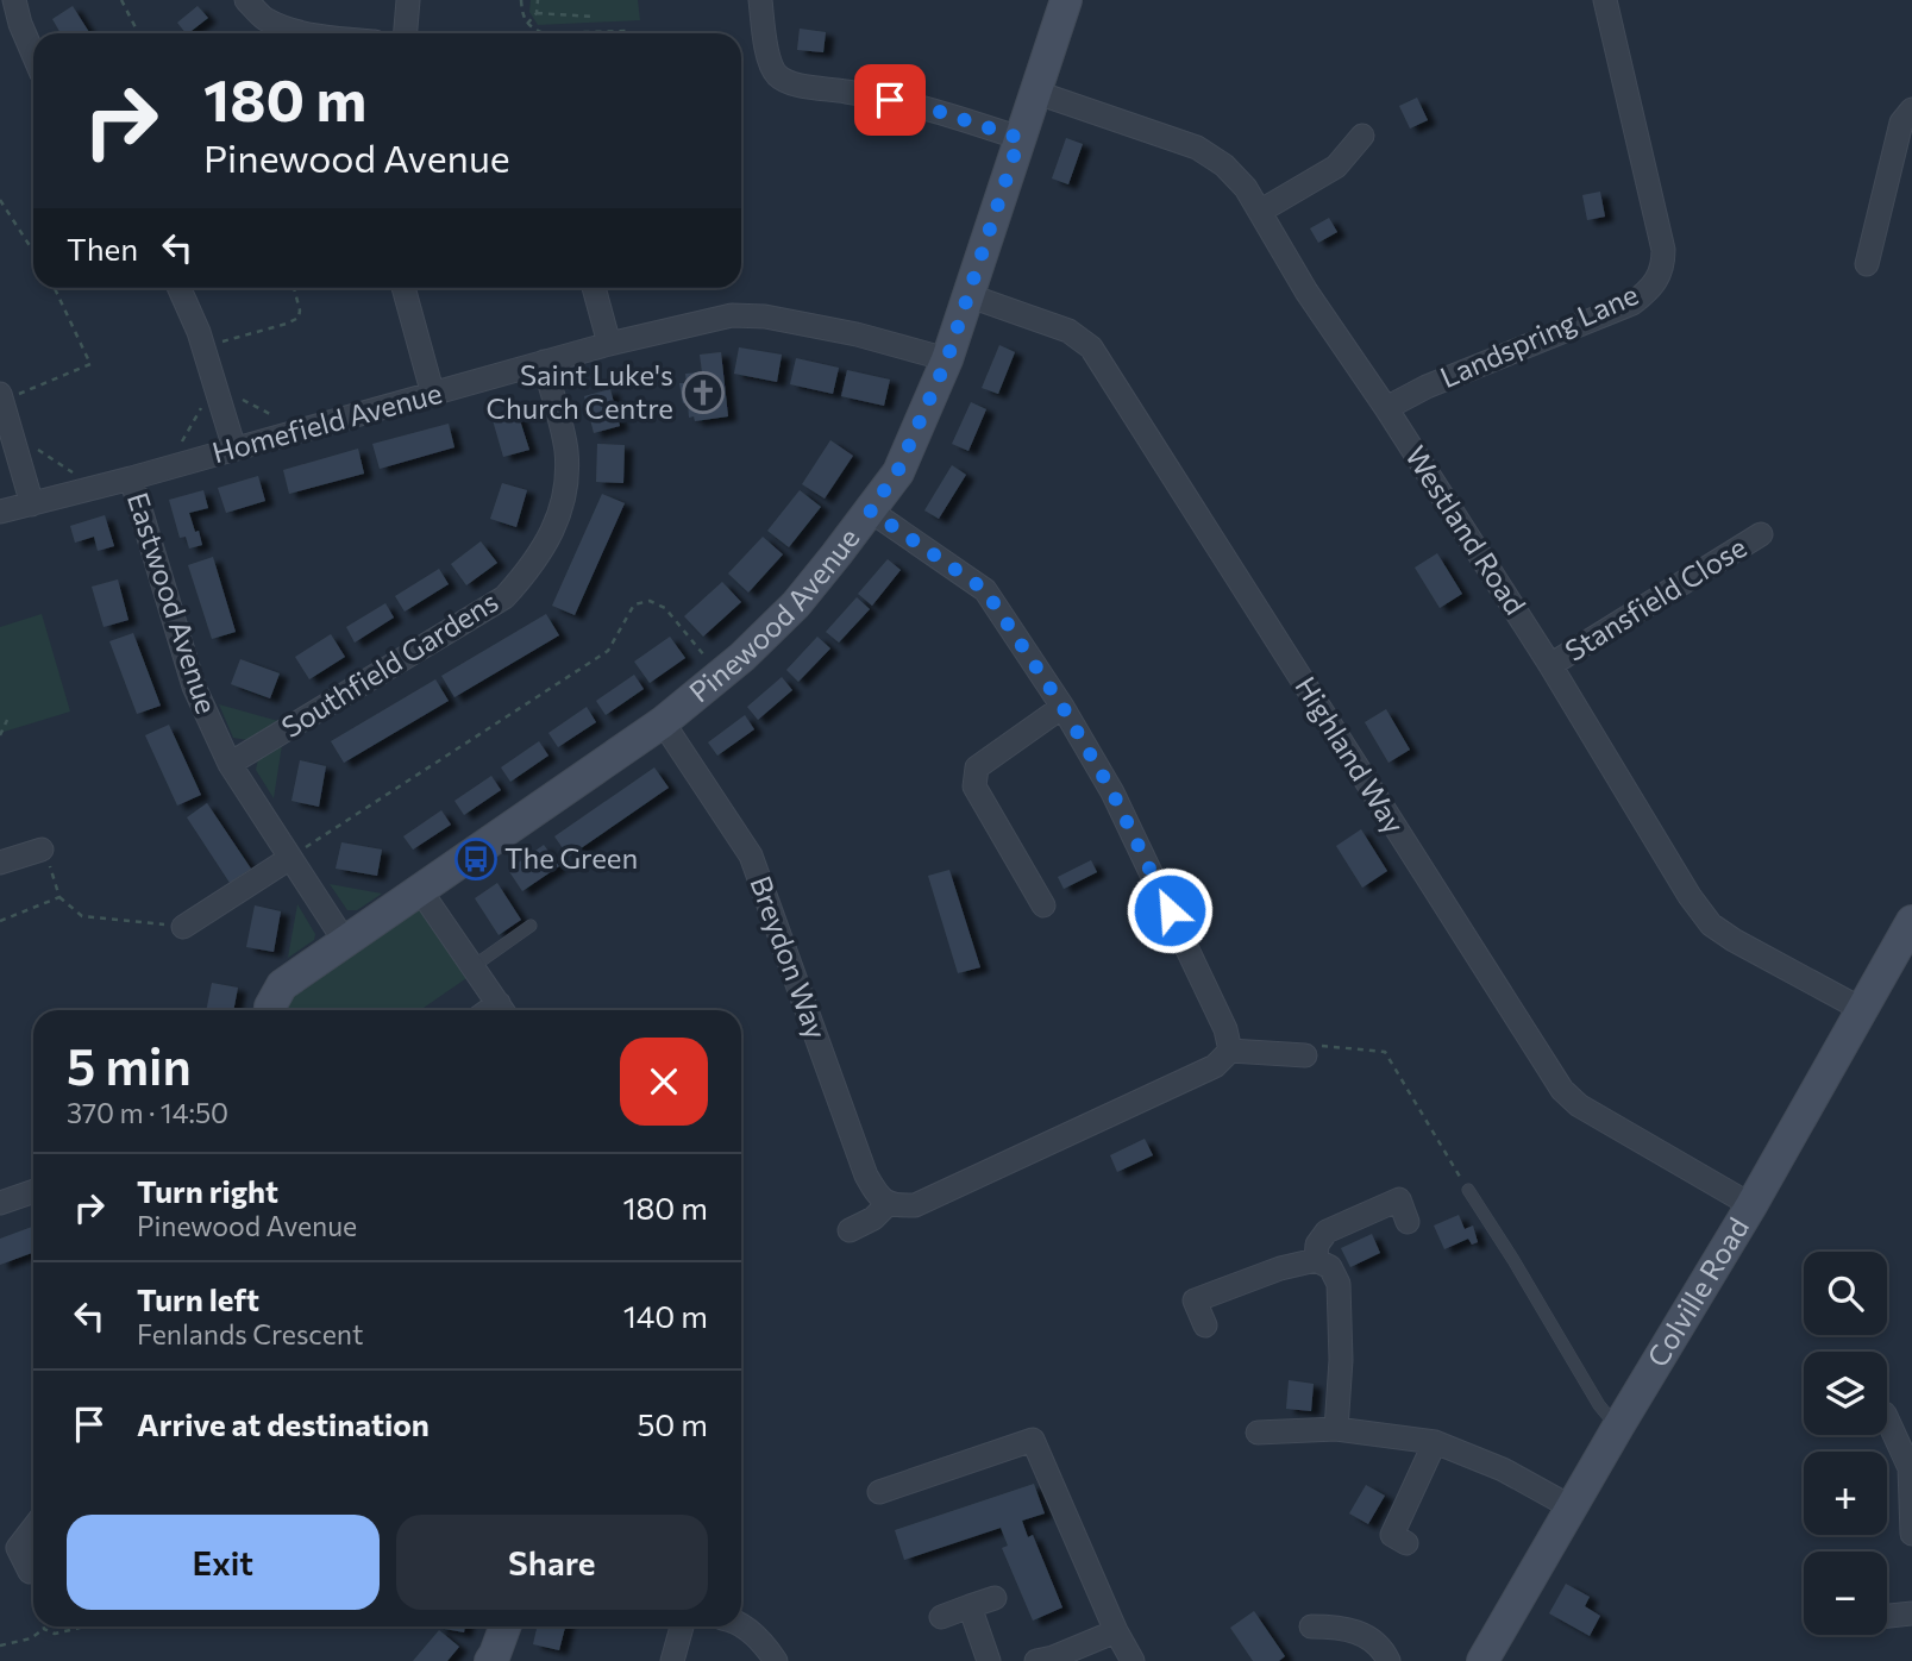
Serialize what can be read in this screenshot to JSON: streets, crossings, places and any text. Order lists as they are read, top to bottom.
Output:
{
  "streets": {
    "street": [
      "Landspring Lane",
      "Homefield Avenue",
      "Westland Road",
      "Stansfield Close",
      "Eastwood Avenue",
      "Pinewood Avenue",
      "Southfield Gardens",
      "Highland Way",
      "Breydon Way",
      "Colville Road"
    ]
  },
  "crossings": [
    ["Landspring Lane", "Westland Road"],
    ["Homefield Avenue", "Eastwood Avenue"],
    ["Homefield Avenue", "Pinewood Avenue"],
    ["Homefield Avenue", "Southfield Gardens"],
    ["Westland Road", "Stansfield Close"],
    ["Westland Road", "Pinewood Avenue"],
    ["Westland Road", "Colville Road"],
    ["Eastwood Avenue", "Pinewood Avenue"],
    ["Eastwood Avenue", "Southfield Gardens"],
    ["Pinewood Avenue", "Highland Way"],
    ["Pinewood Avenue", "Breydon Way"],
    ["Highland Way", "Colville Road"]
  ],
  "places": {
    "church": ["Saint Luke's Church Centre"],
    "bus stop": ["The Green"]
  },
  "page": {
    "turn": ["180 m", "Pinewood Avenue"],
    "then": "Then",
    "heading": ["5 min", "370 m · 14:50"],
    "list": [
      {
        "name": "Turn right",
        "note": "Pinewood Avenue",
        "value": "180 m"
      },
      {
        "name": "Turn left",
        "note": "Fenlands Crescent",
        "value": "140 m"
      },
      {
        "name": "Arrive at destination",
        "value": "50 m"
      }
    ],
    "map_buttons": ["+", "−"],
    "buttons": ["Exit", "Share"]
  }
}
